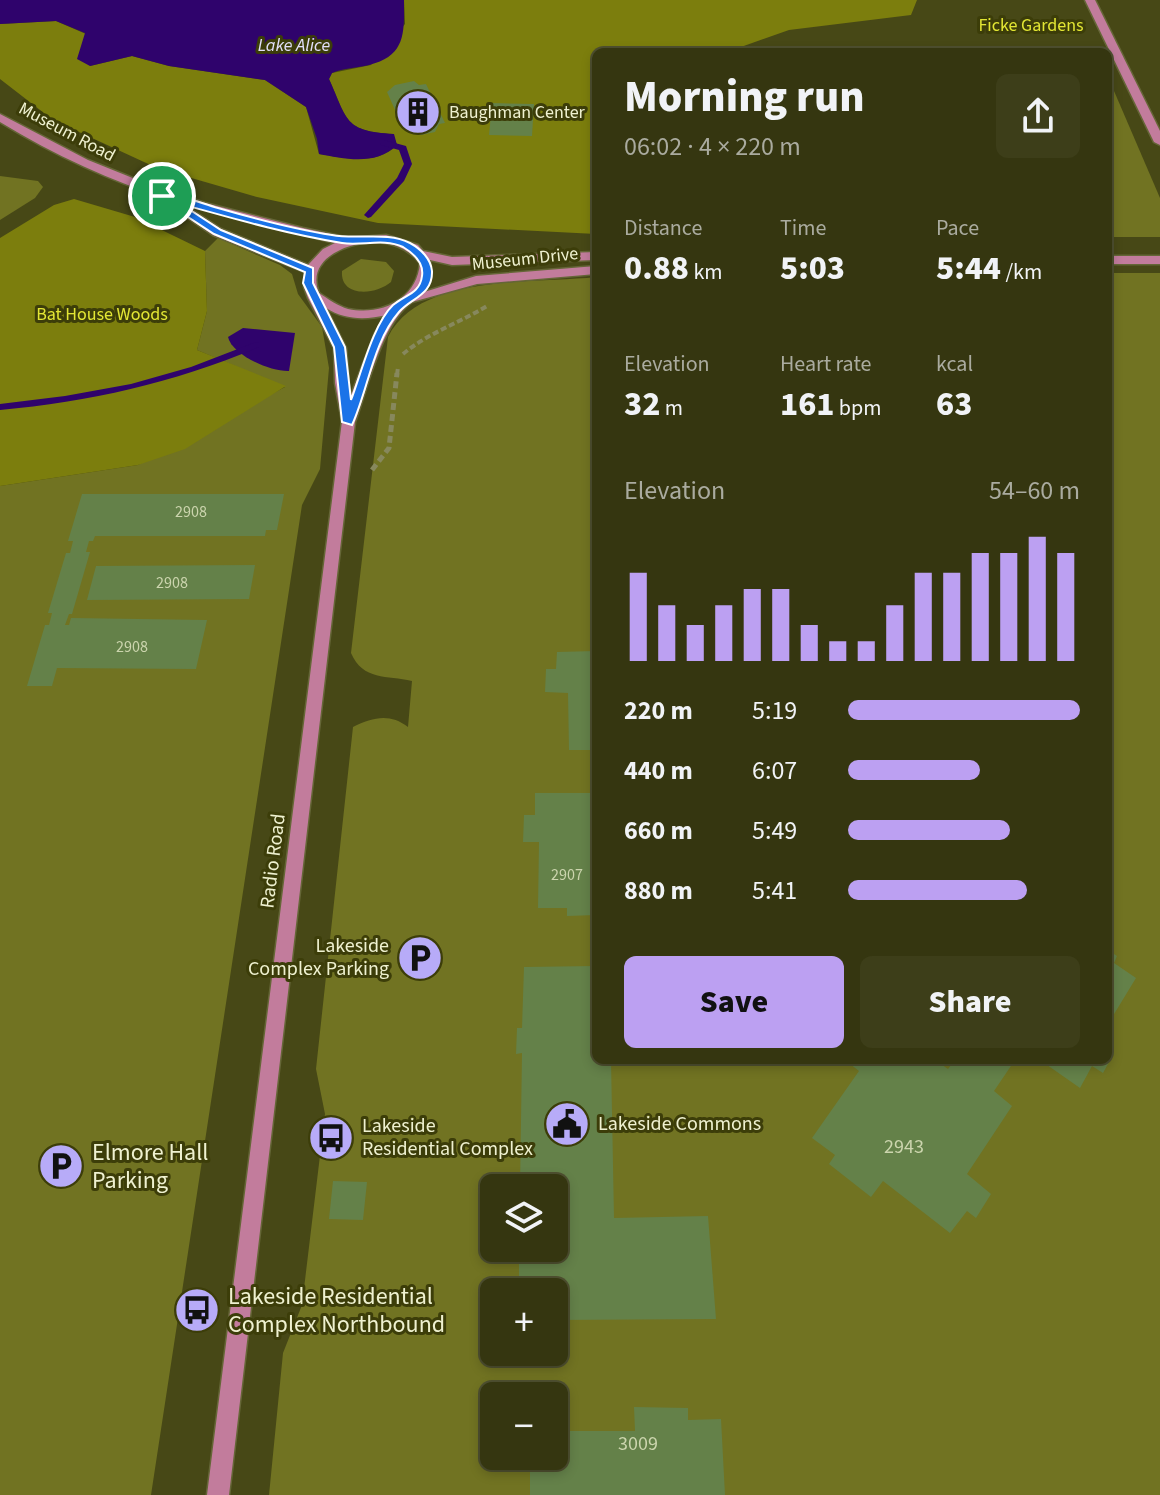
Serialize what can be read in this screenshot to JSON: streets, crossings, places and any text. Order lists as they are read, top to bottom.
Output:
{
  "streets": {
    "street": ["Museum Road", "Museum Drive", "Radio Road"]
  },
  "crossings": [
    ["Museum Road", "Museum Drive"],
    ["Museum Road", "Radio Road"],
    ["Museum Drive", "Radio Road"]
  ],
  "water": ["Lake Alice"],
  "parks": ["Ficke Gardens", "Bat House Woods"],
  "places": {
    "building": ["Baughman Center"],
    "parking": ["Lakeside Complex Parking", "Elmore Hall Parking"],
    "public building": ["Lakeside Commons"],
    "bus stop": ["Lakeside Residential Complex", "Lakeside Residential Complex Northbound"]
  },
  "house_numbers": [
    "2908",
    "2908",
    "2908",
    "2907",
    "2943",
    "3009"
  ],
  "page": {
    "heading": ["Morning run", "06:02 · 4 × 220 m"],
    "stats": [
      ["Distance", "0.88 km"],
      ["Time", "5:03"],
      ["Pace", "5:44 /km"],
      ["Elevation", "32 m"],
      ["Heart rate", "161 bpm"],
      ["kcal", "63"]
    ],
    "chart": ["Elevation", "54–60 m"],
    "list": [
      {
        "name": "220 m",
        "note": "5:19"
      },
      {
        "name": "440 m",
        "note": "6:07"
      },
      {
        "name": "660 m",
        "note": "5:49"
      },
      {
        "name": "880 m",
        "note": "5:41"
      }
    ],
    "buttons": ["Save", "Share"],
    "map_buttons": ["+", "−"]
  }
}
